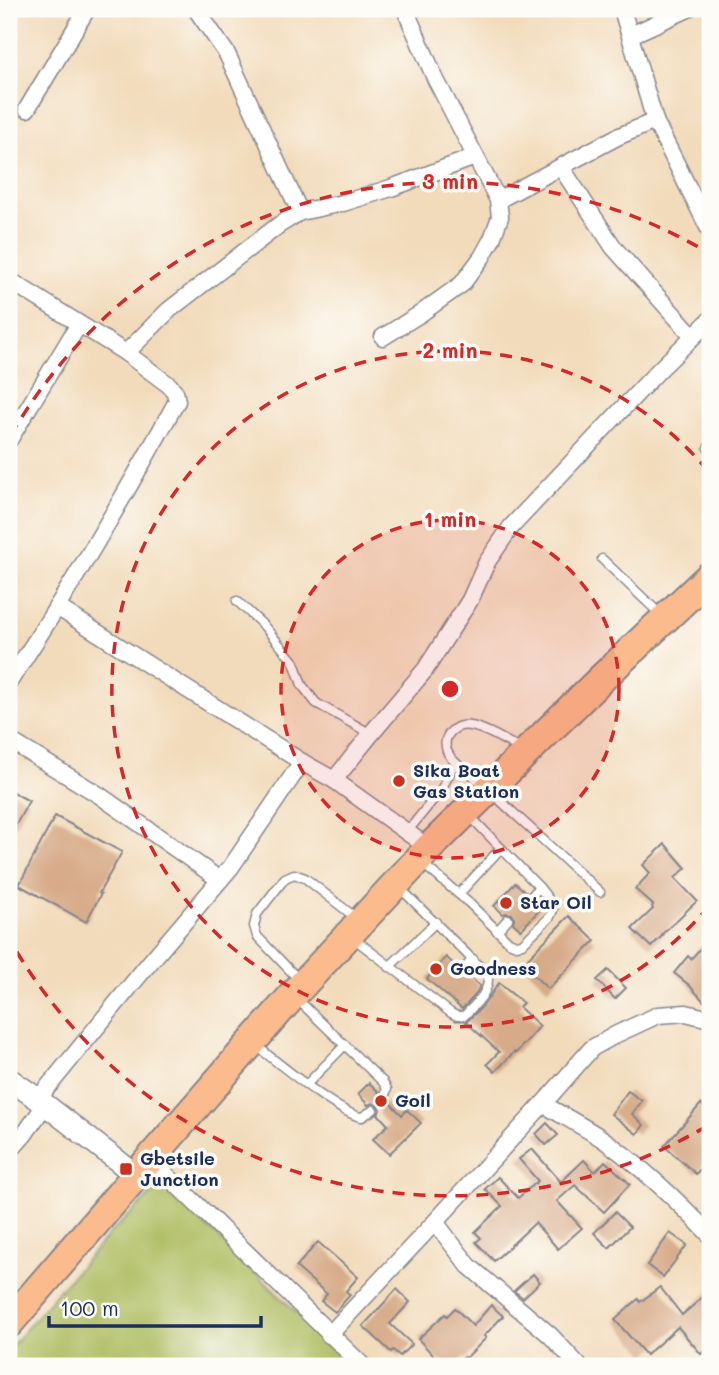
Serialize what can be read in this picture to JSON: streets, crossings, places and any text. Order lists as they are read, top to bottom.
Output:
{
  "places": {
    "other": [
      "Sika Boat Gas Station",
      "Star Oil",
      "Goodness",
      "Goil"
    ],
    "transit": ["Gbetsile Junction"]
  },
  "scale_bar": "100 m",
  "rings": ["3 min", "2 min", "1 min"]
}
